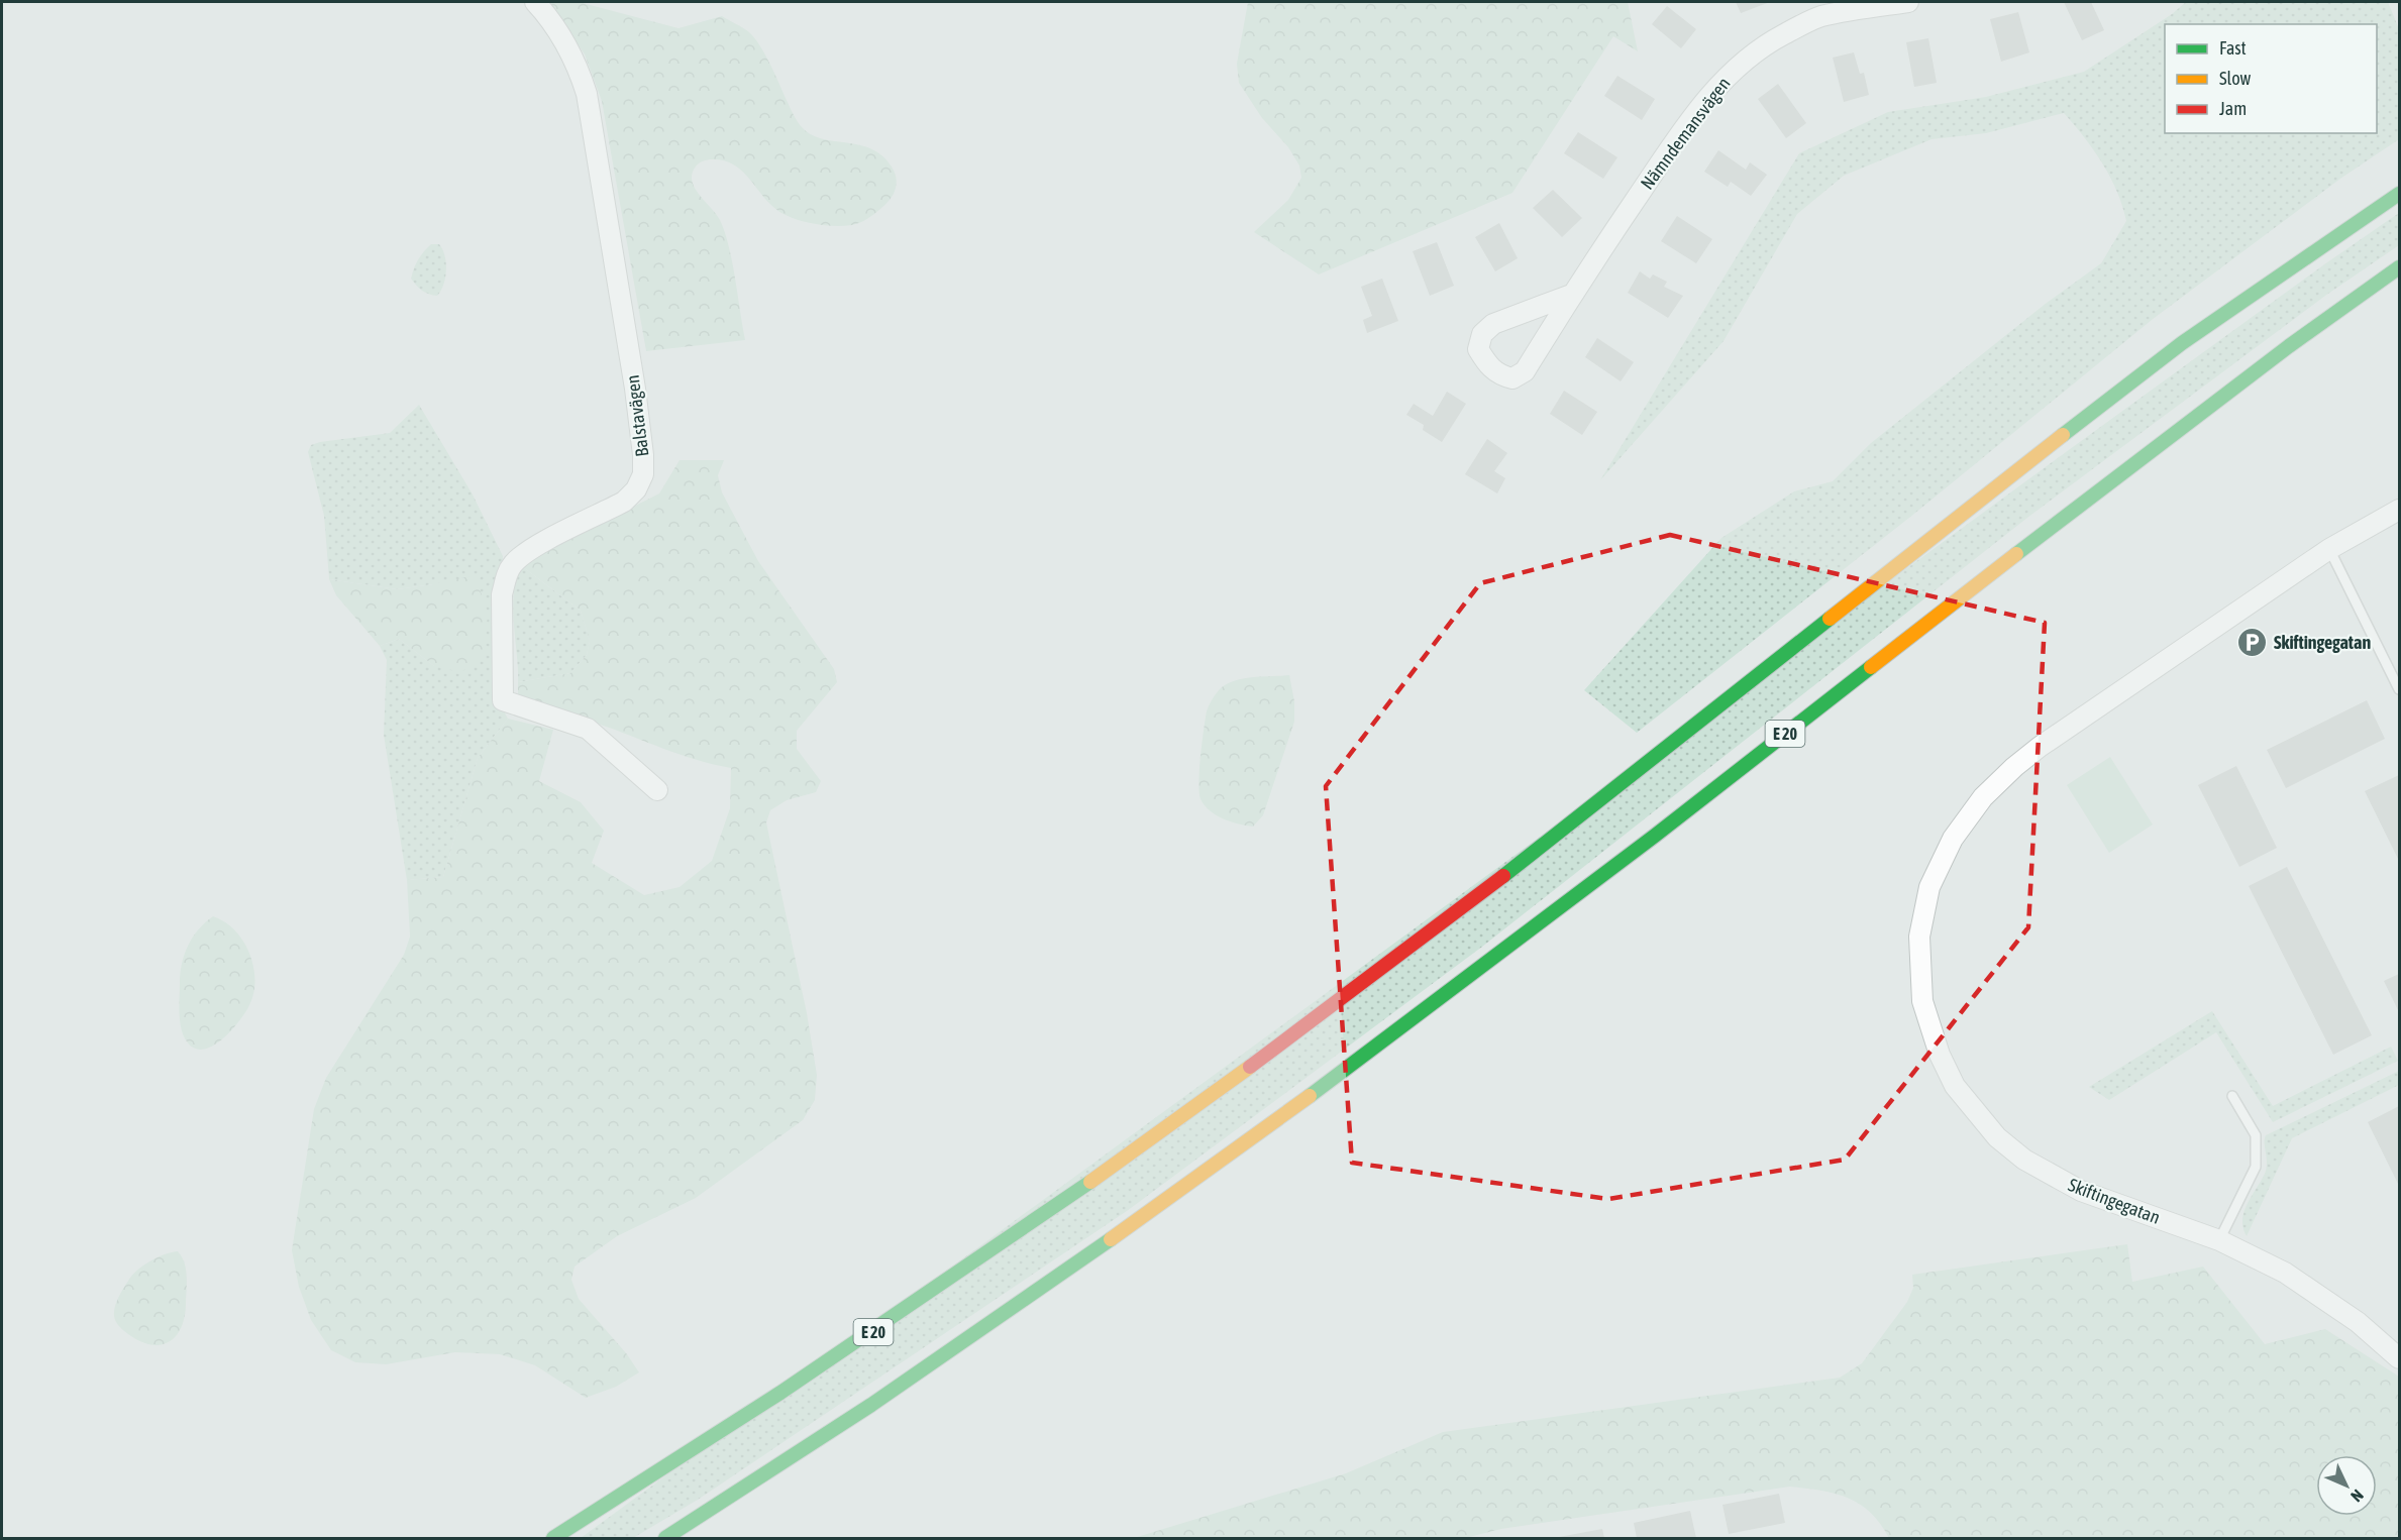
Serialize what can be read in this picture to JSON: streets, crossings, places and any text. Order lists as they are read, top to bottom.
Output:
{
  "streets": {
    "highway": ["E 20"],
    "street": ["Nämndemansvägen", "Balstavägen", "Skiftingegatan"]
  },
  "places": {
    "parking": ["Skiftingegatan"]
  },
  "legend": ["Fast", "Slow", "Jam"],
  "north": "bottom right"
}
